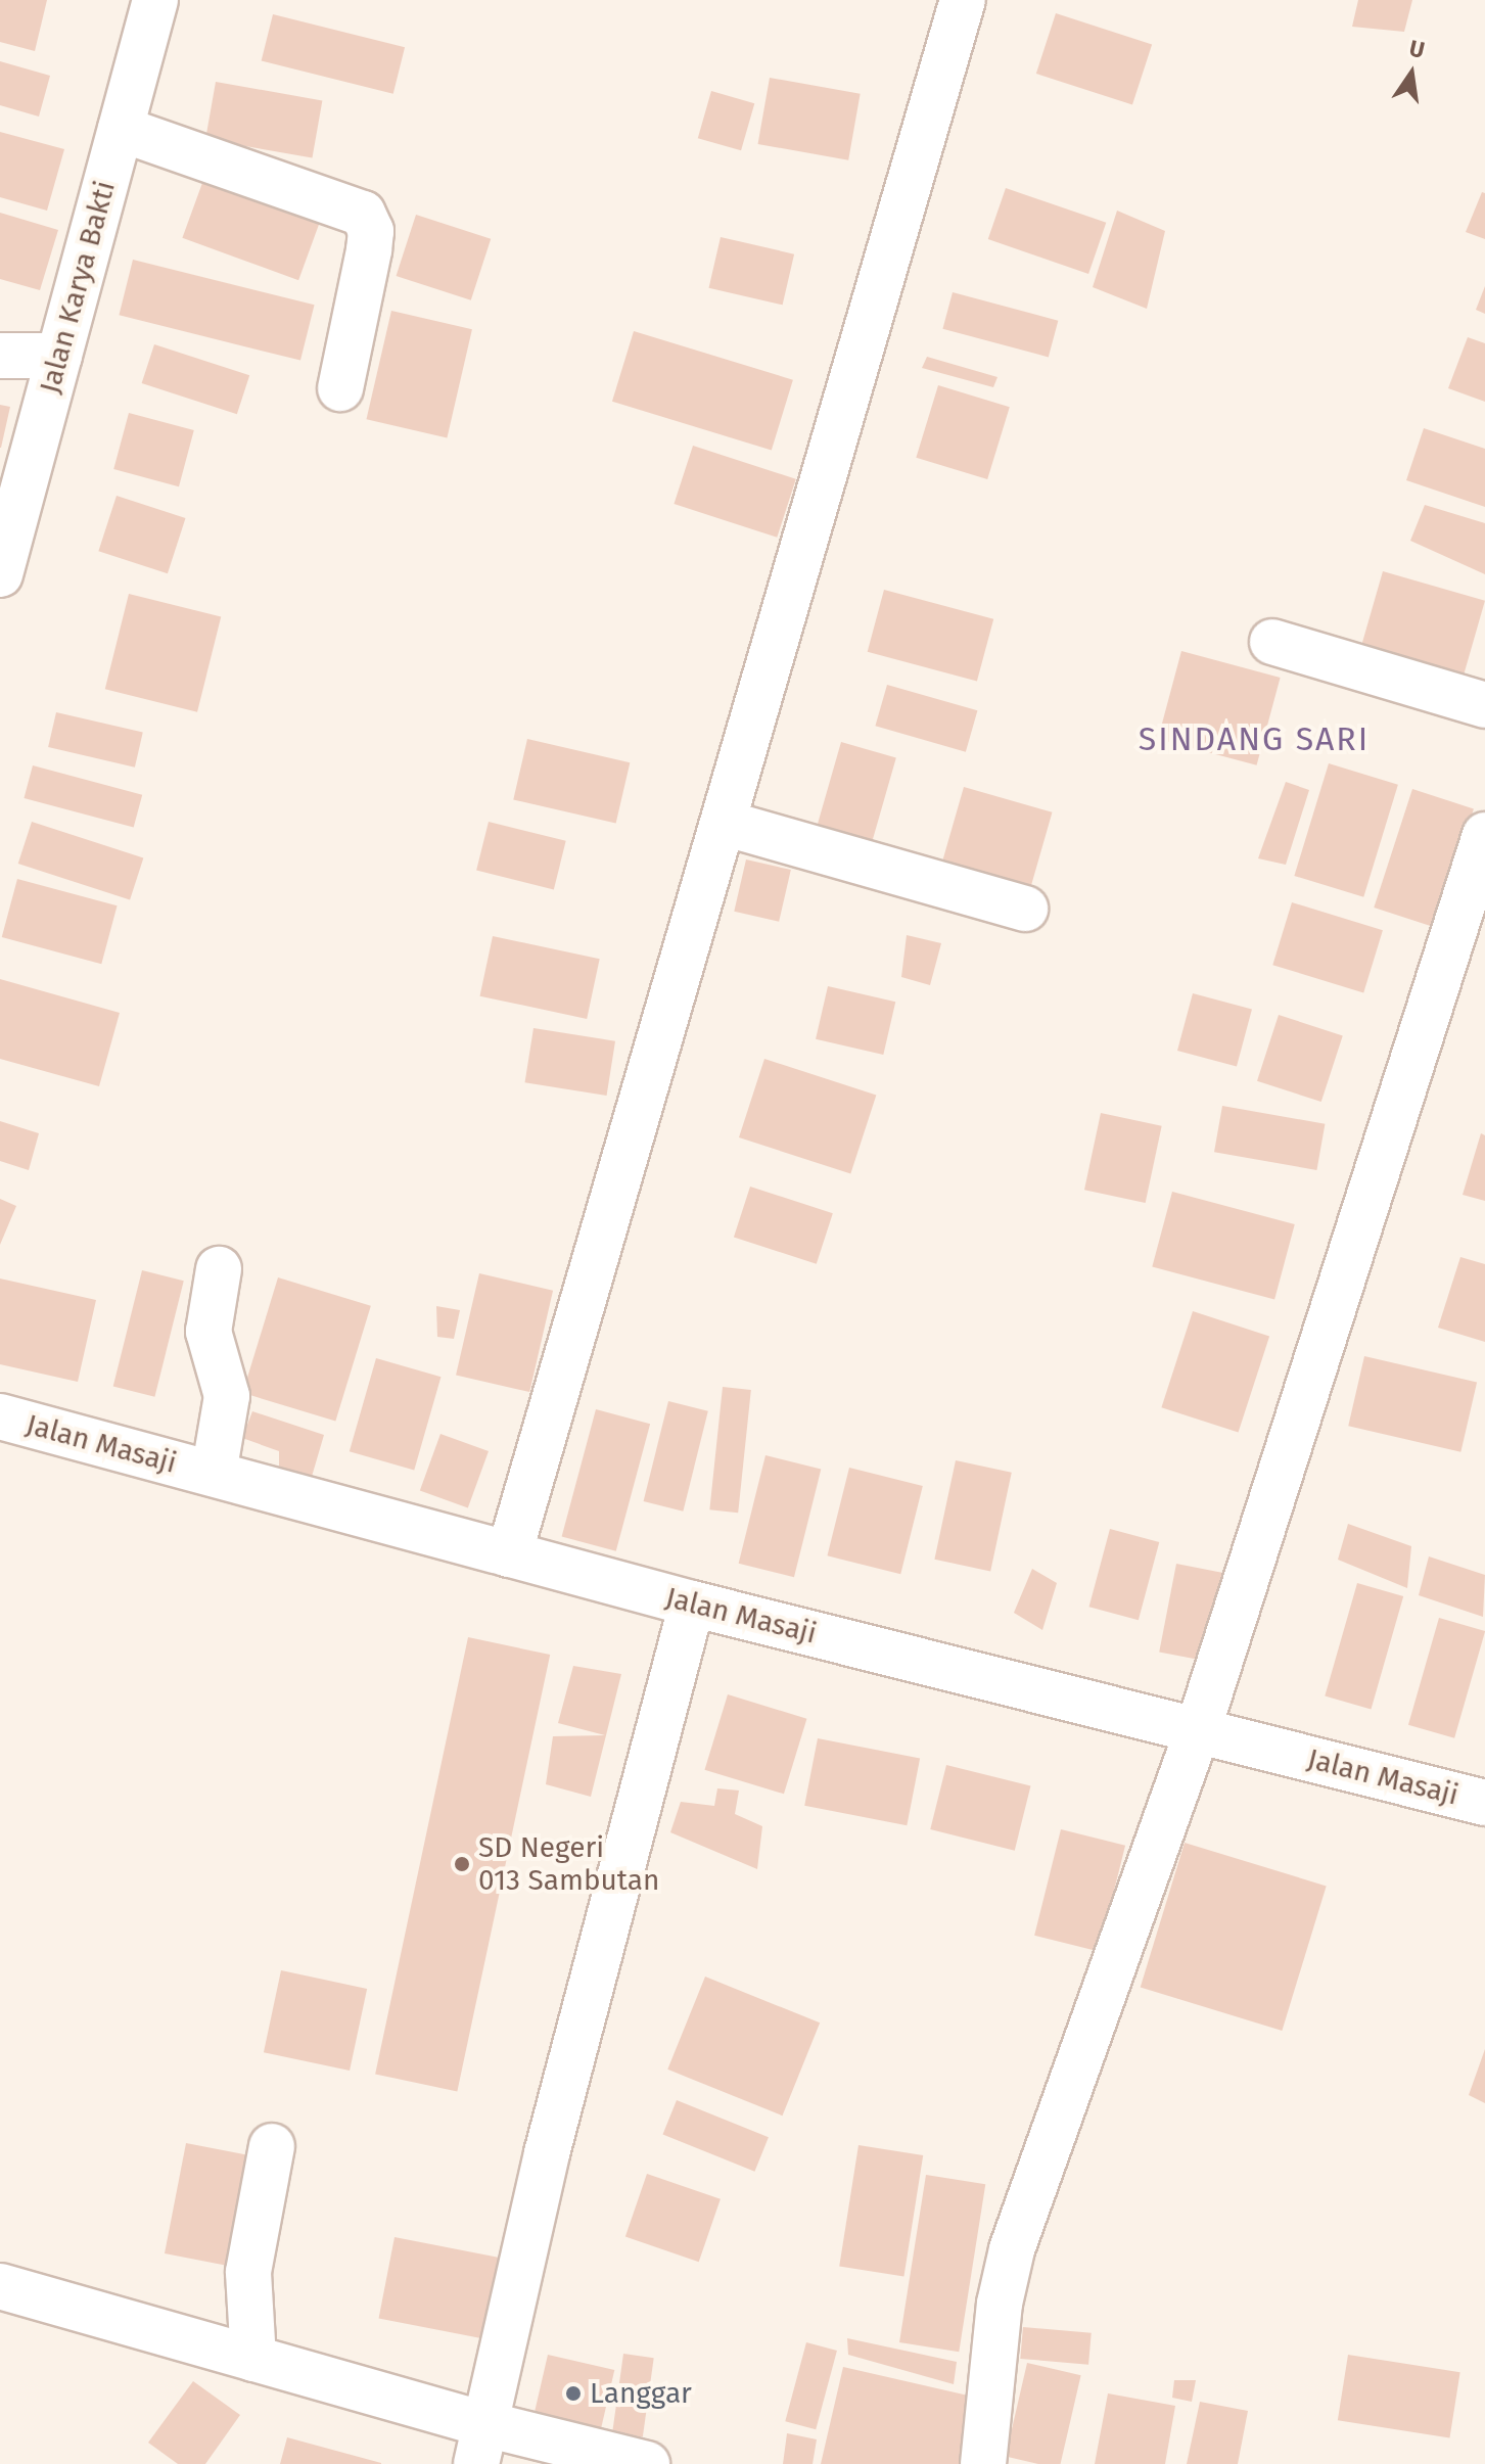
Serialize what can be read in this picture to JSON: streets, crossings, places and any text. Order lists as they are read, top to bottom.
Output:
{
  "streets": {
    "street": ["Jalan Karya Bakti", "Jalan Masaji"]
  },
  "districts": ["SINDANG SARI"],
  "places": ["SD Negeri 013 Sambutan", "Langgar"],
  "north": "top"
}
